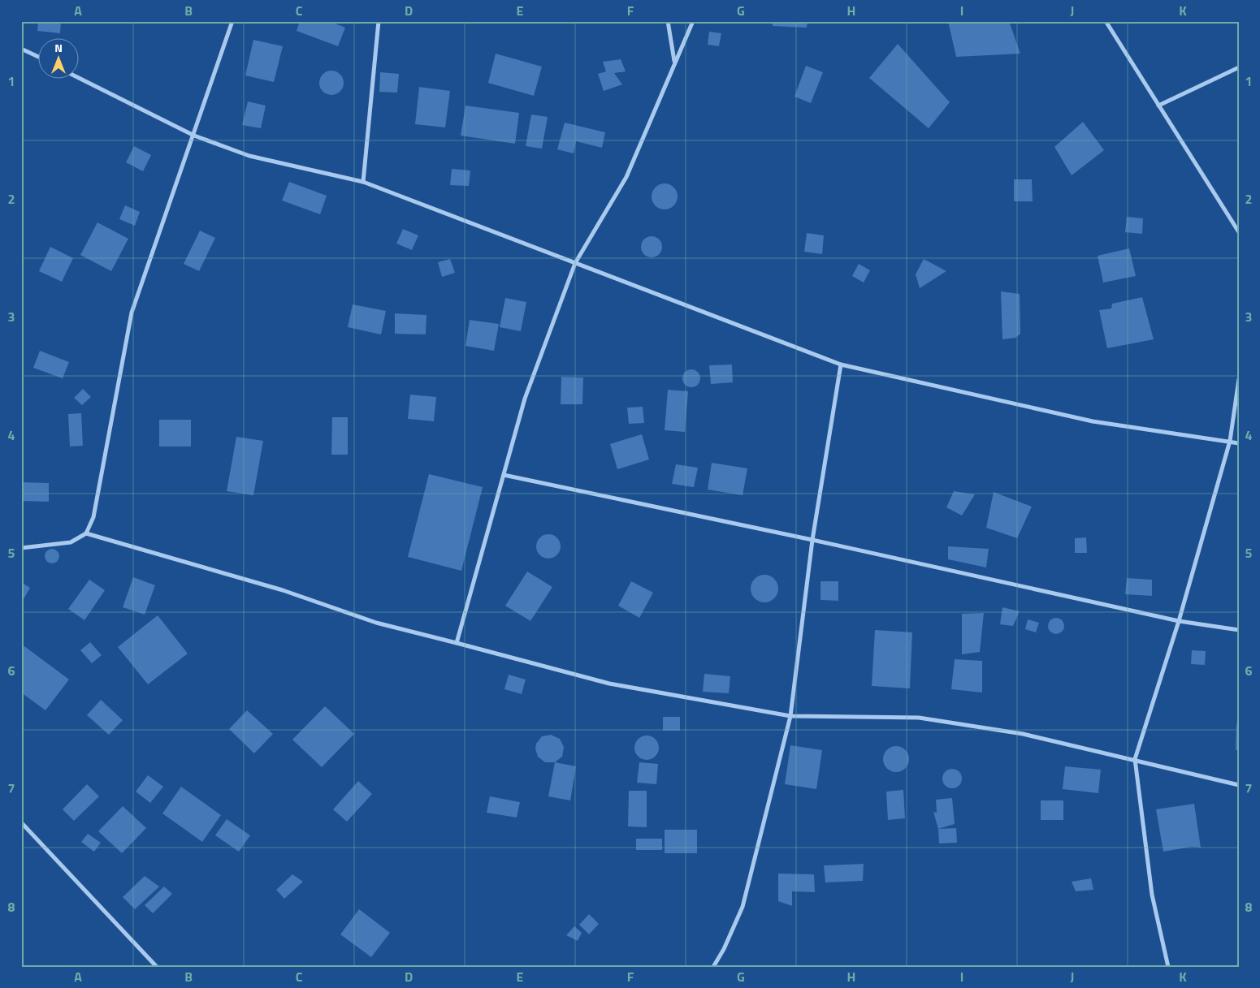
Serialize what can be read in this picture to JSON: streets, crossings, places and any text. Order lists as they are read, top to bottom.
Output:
{
  "north": "top",
  "grid": {
    "columns": [
      "A",
      "B",
      "C",
      "D",
      "E",
      "F",
      "G",
      "H",
      "I",
      "J",
      "K"
    ],
    "rows": [
      "1",
      "2",
      "3",
      "4",
      "5",
      "6",
      "7",
      "8"
    ]
  }
}
